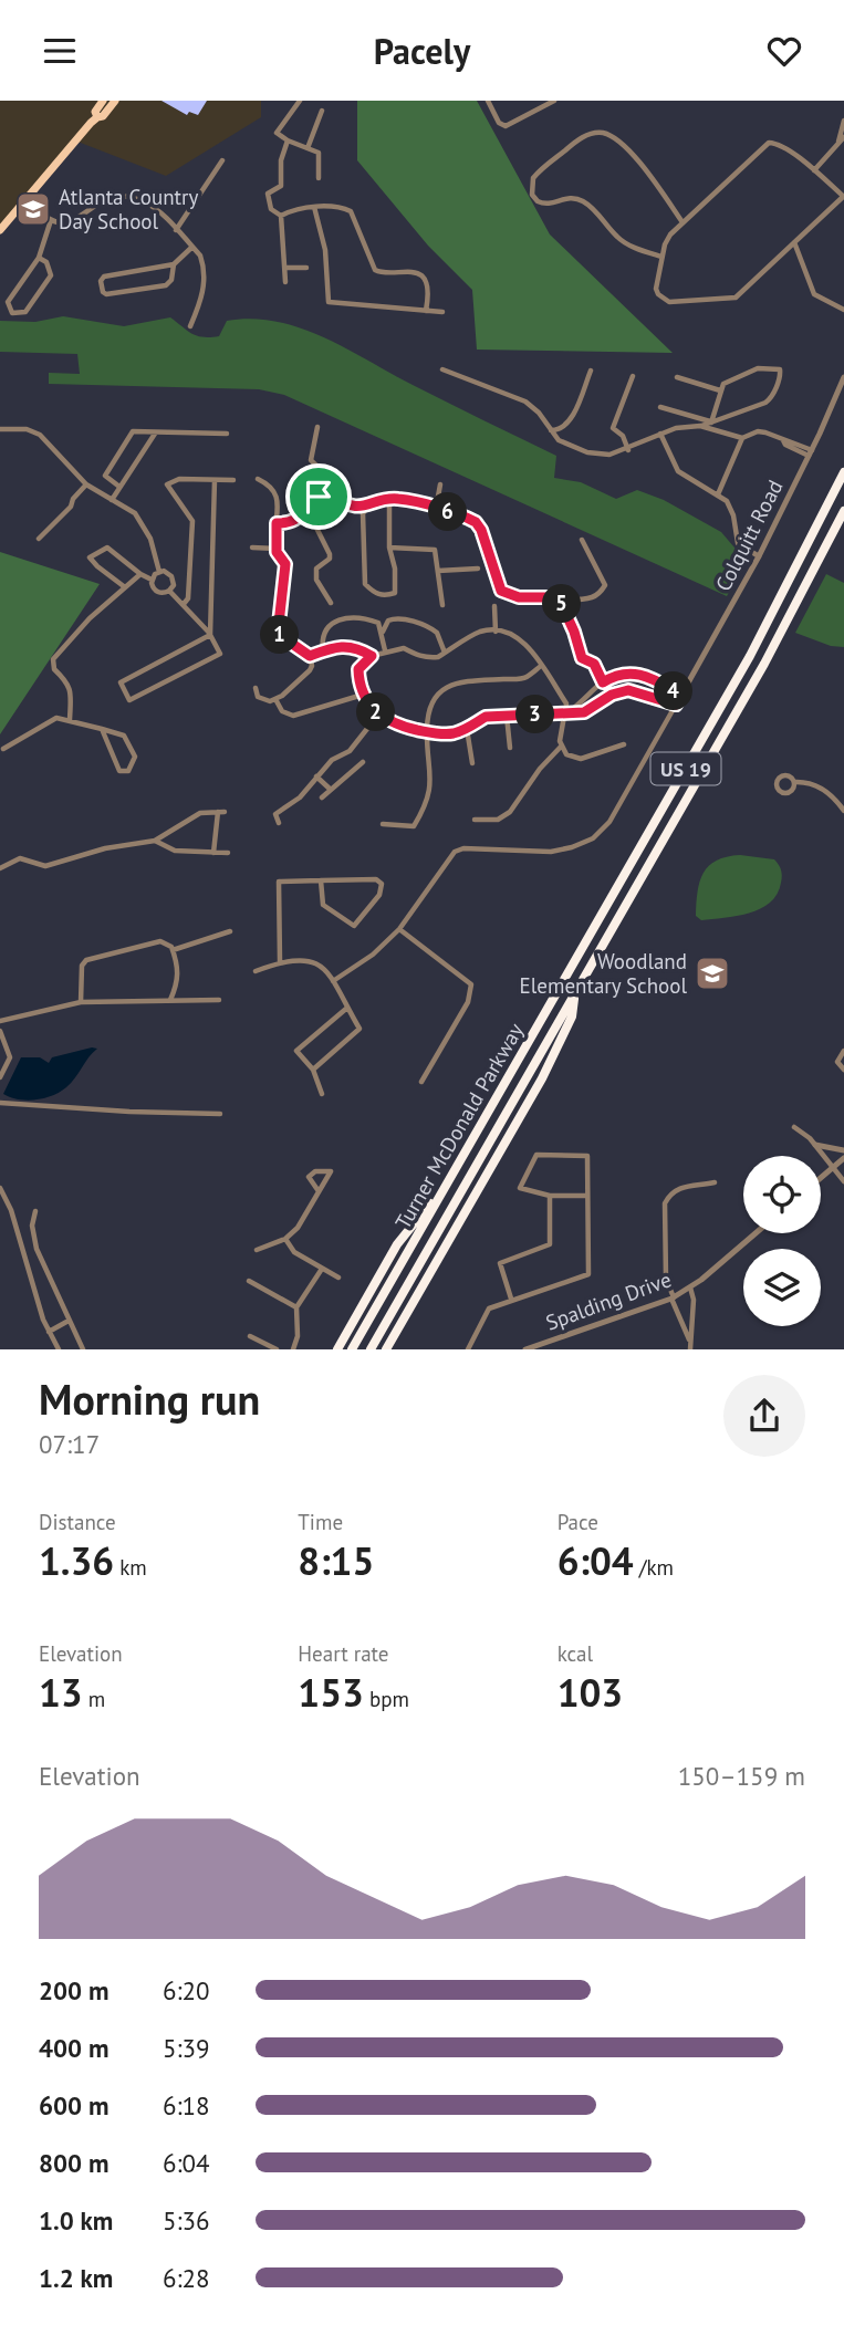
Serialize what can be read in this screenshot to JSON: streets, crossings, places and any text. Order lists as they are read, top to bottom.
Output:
{
  "streets": {
    "highway": ["US 19", "Turner McDonald Parkway"],
    "street": ["Colquitt Road", "Spalding Drive"]
  },
  "places": {
    "school or university": ["Atlanta Country Day School", "Woodland Elementary School"]
  },
  "page": {
    "header": "Pacely",
    "pins": [
      "6",
      "5",
      "1",
      "4",
      "2",
      "3"
    ],
    "heading": ["Morning run", "07:17"],
    "stats": [
      ["Distance", "1.36 km"],
      ["Time", "8:15"],
      ["Pace", "6:04 /km"],
      ["Elevation", "13 m"],
      ["Heart rate", "153 bpm"],
      ["kcal", "103"]
    ],
    "chart": ["Elevation", "150–159 m"],
    "list": [
      {
        "name": "200 m",
        "note": "6:20"
      },
      {
        "name": "400 m",
        "note": "5:39"
      },
      {
        "name": "600 m",
        "note": "6:18"
      },
      {
        "name": "800 m",
        "note": "6:04"
      },
      {
        "name": "1.0 km",
        "note": "5:36"
      },
      {
        "name": "1.2 km",
        "note": "6:28"
      }
    ]
  }
}
